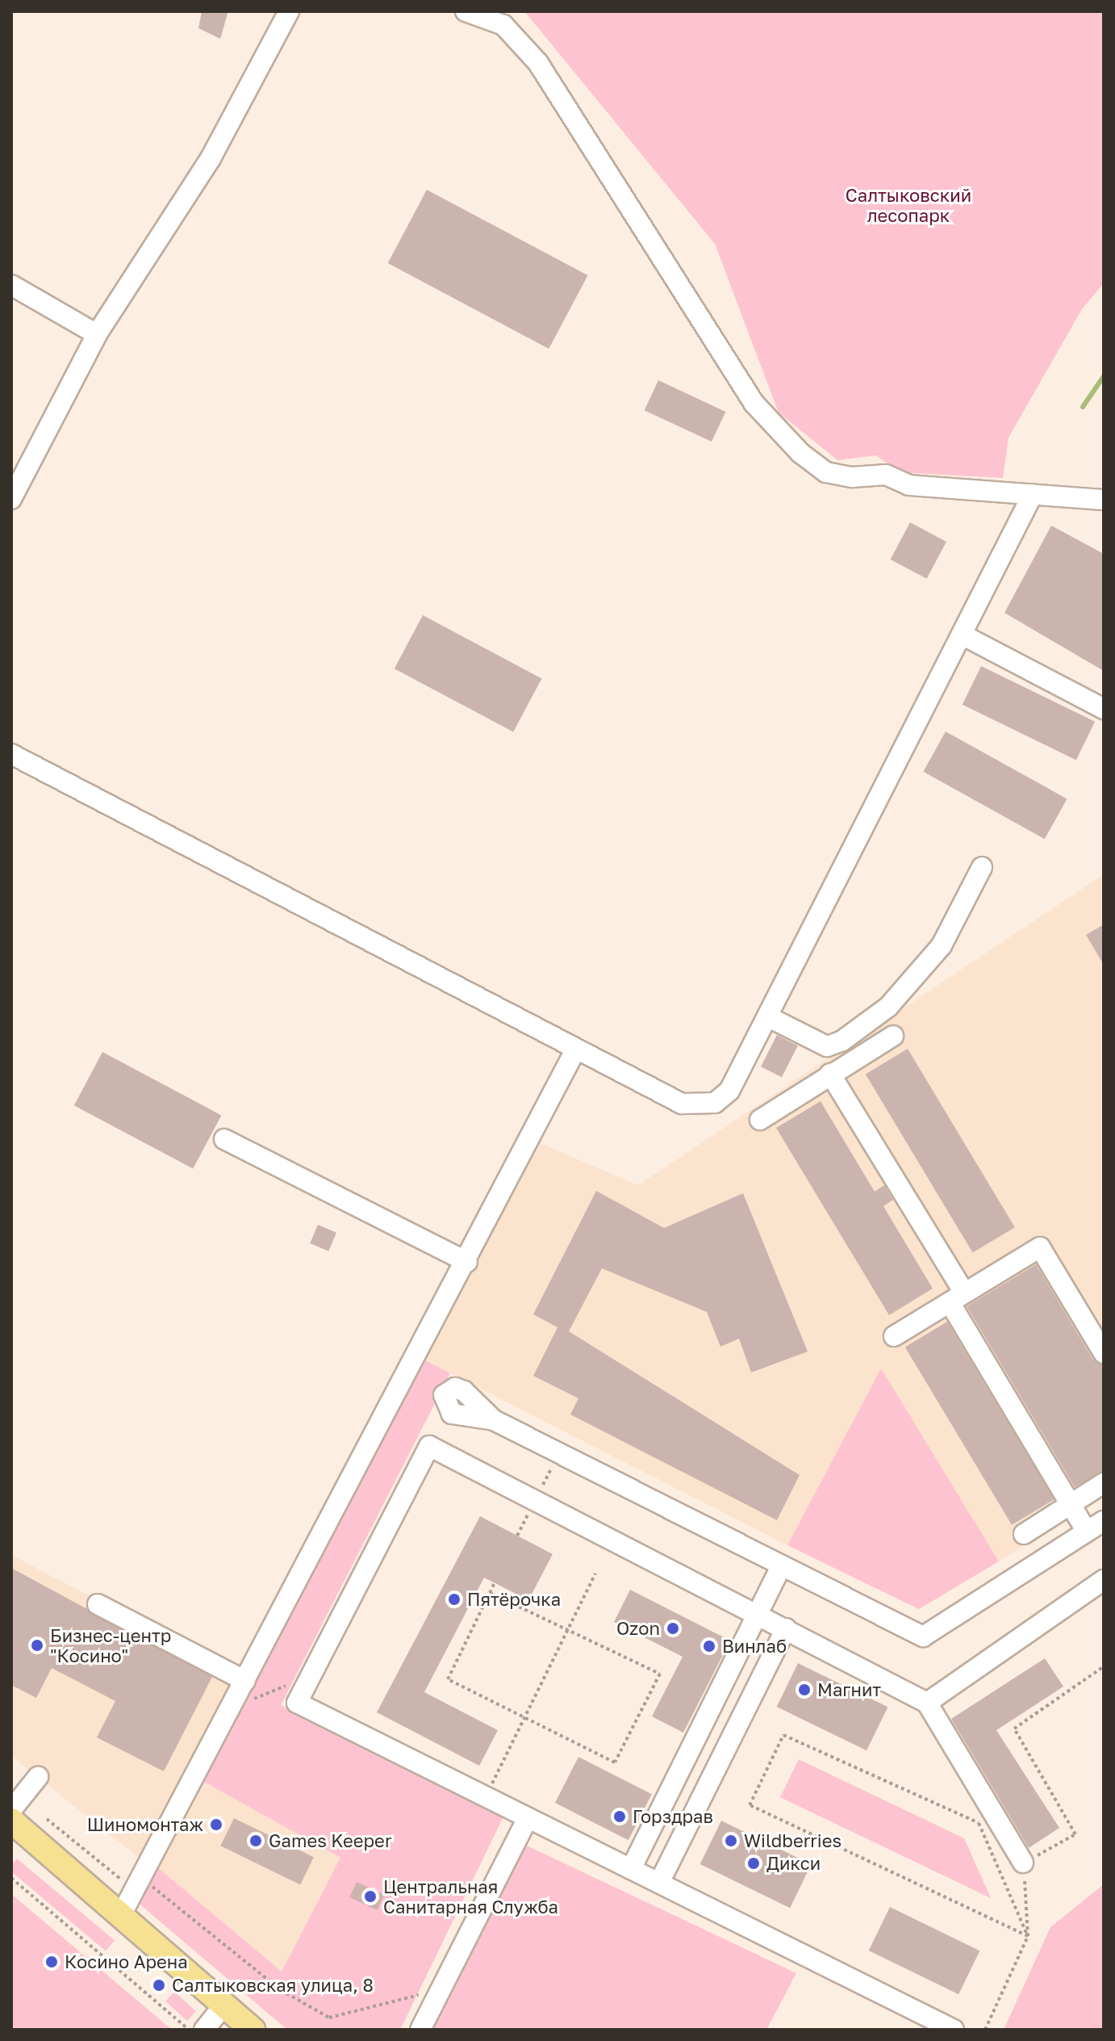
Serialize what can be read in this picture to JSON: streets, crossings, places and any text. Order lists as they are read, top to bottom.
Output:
{
  "parks": ["Салтыковский лесопарк"],
  "places": [
    "Пятёрочка",
    "Ozon",
    "Бизнес-центр \"Косино\"",
    "Винлаб",
    "Магнит",
    "Горздрав",
    "Шиномонтаж",
    "Games Keeper",
    "Wildberries",
    "Дикси",
    "Центральная Санитарная Служба",
    "Косино Арена",
    "Салтыковская улица, 8"
  ]
}
